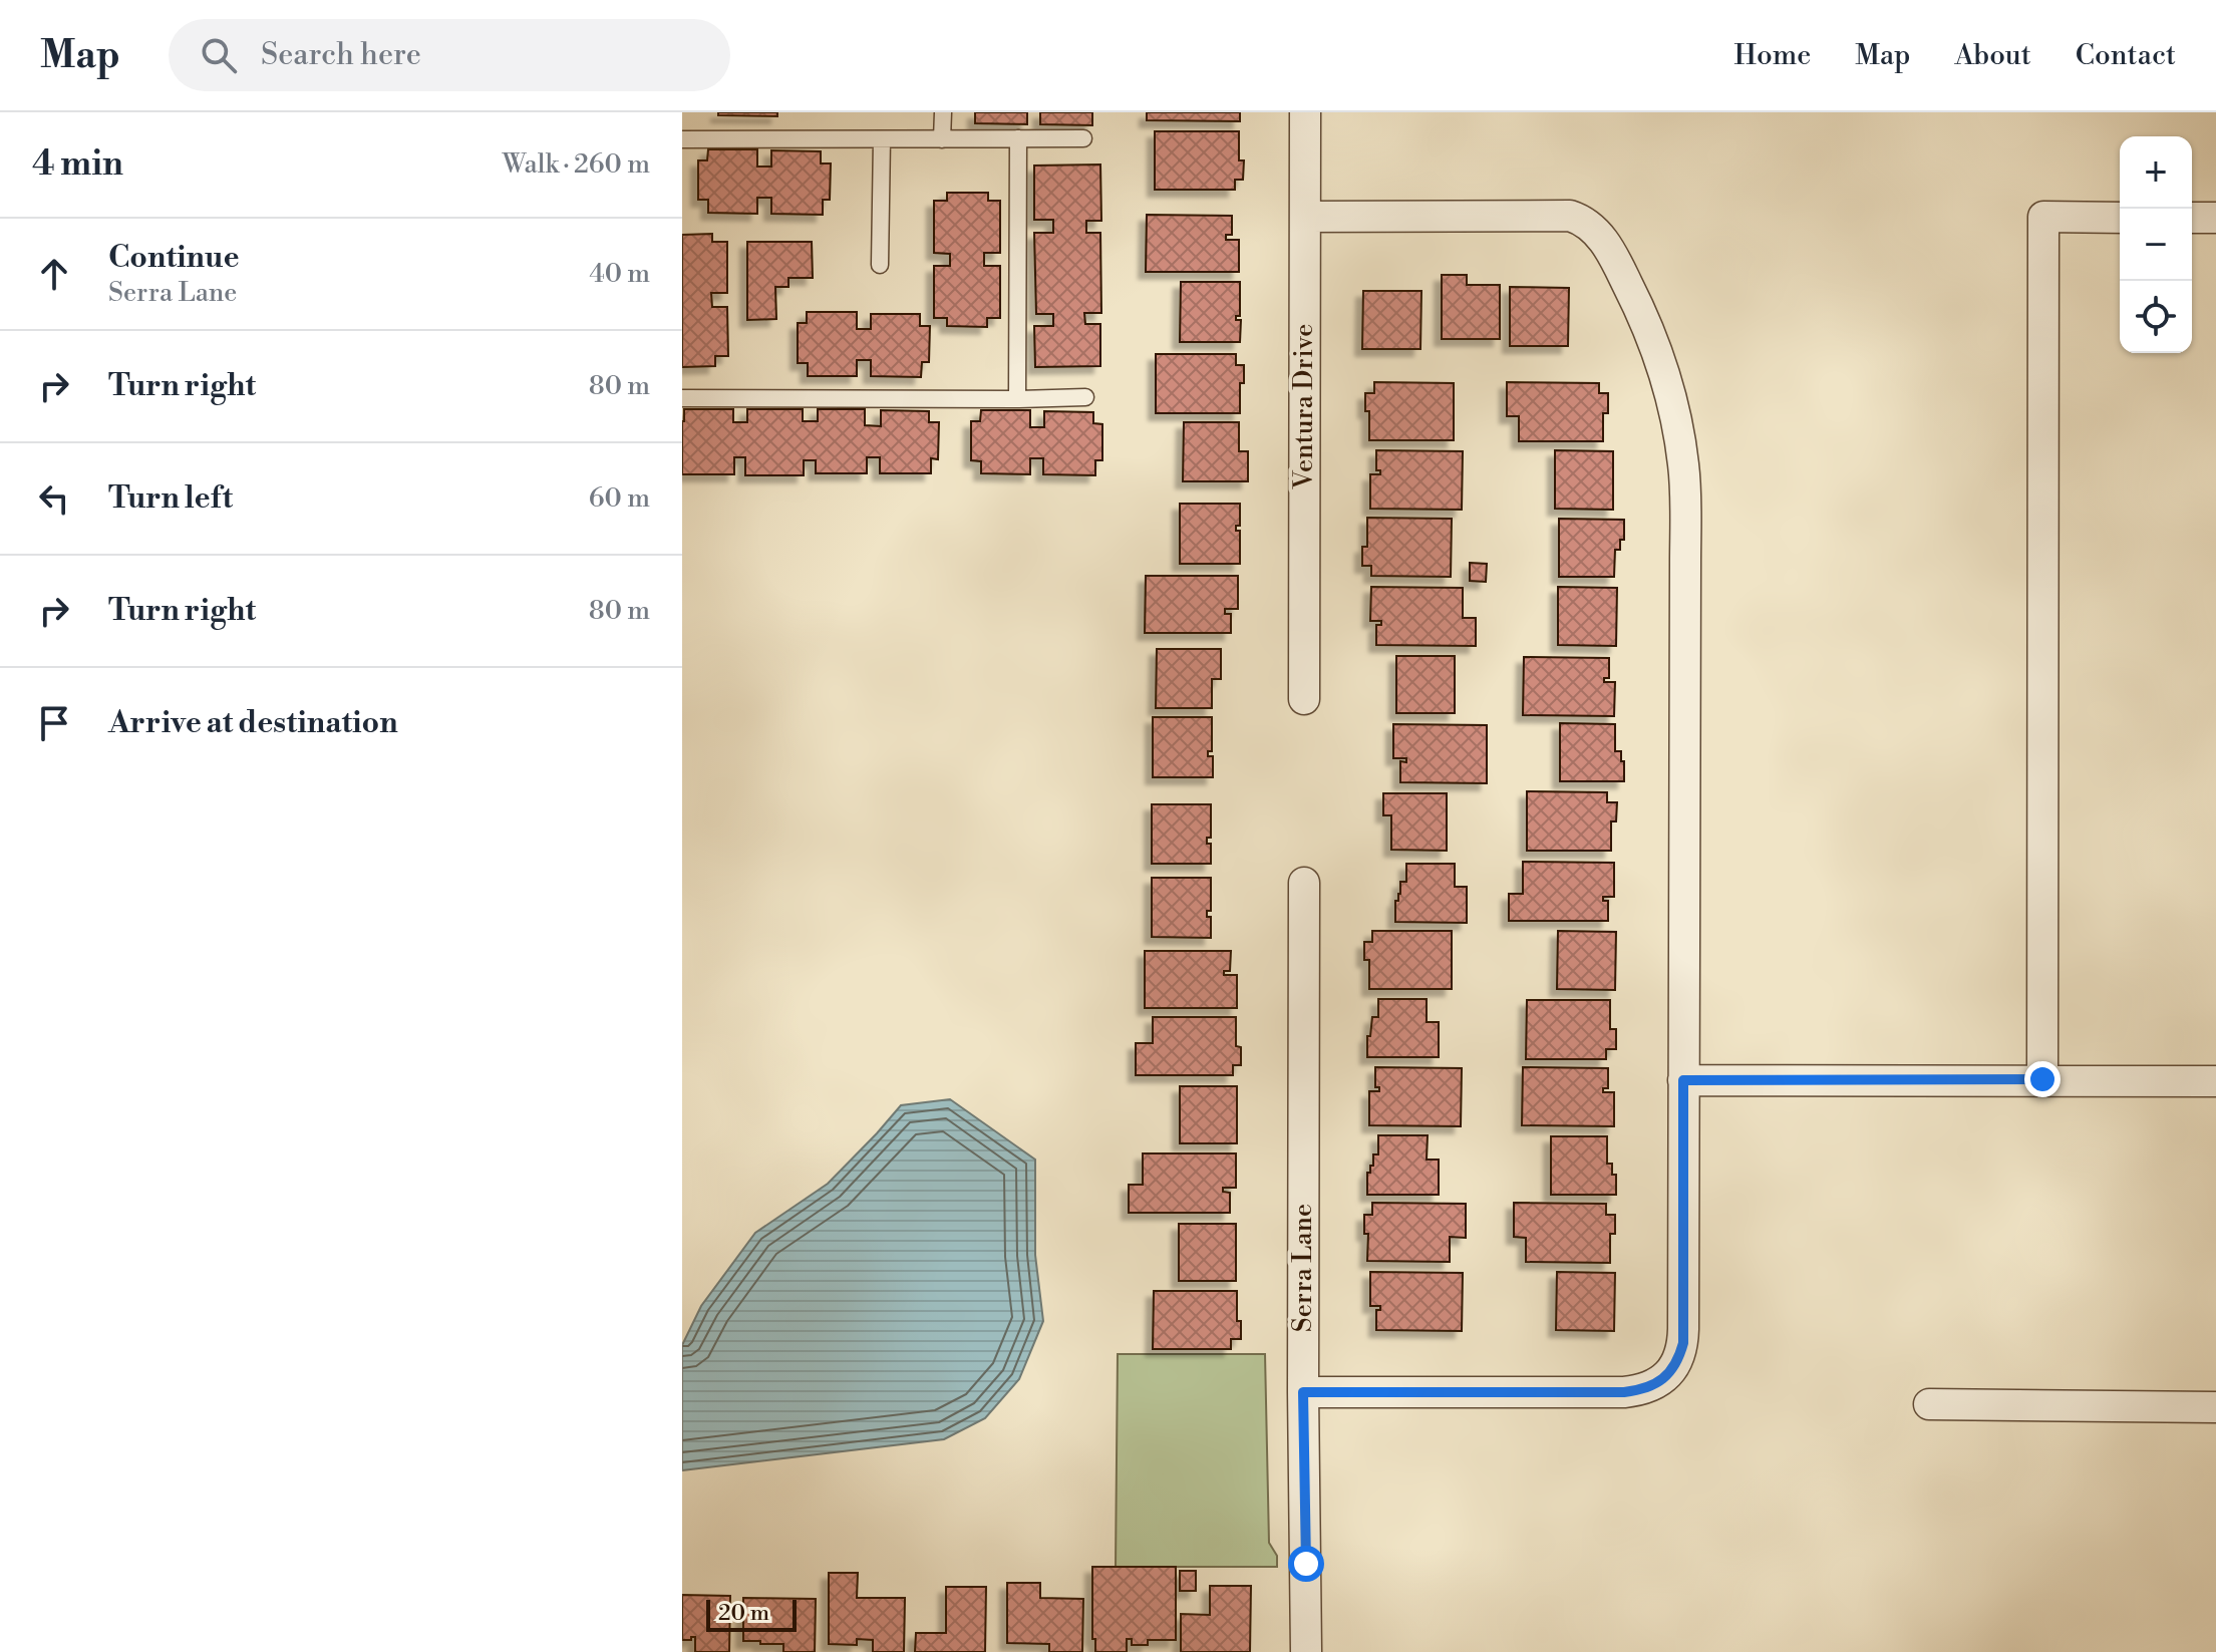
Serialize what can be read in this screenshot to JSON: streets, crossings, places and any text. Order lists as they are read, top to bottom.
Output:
{
  "streets": {
    "street": ["Ventura Drive", "Serra Lane"]
  },
  "scale_bar": "20 m",
  "page": {
    "header": "Map",
    "search": "Search here",
    "nav": [
      "Home",
      "Map",
      "About",
      "Contact"
    ],
    "heading": ["4 min", "Walk · 260 m"],
    "map_buttons": ["+", "−"],
    "list": [
      ["Continue", "Serra Lane", "40 m"],
      ["Turn right", "80 m"],
      ["Turn left", "60 m"],
      ["Turn right", "80 m"],
      "Arrive at destination"
    ],
    "scale": "20 m"
  }
}
